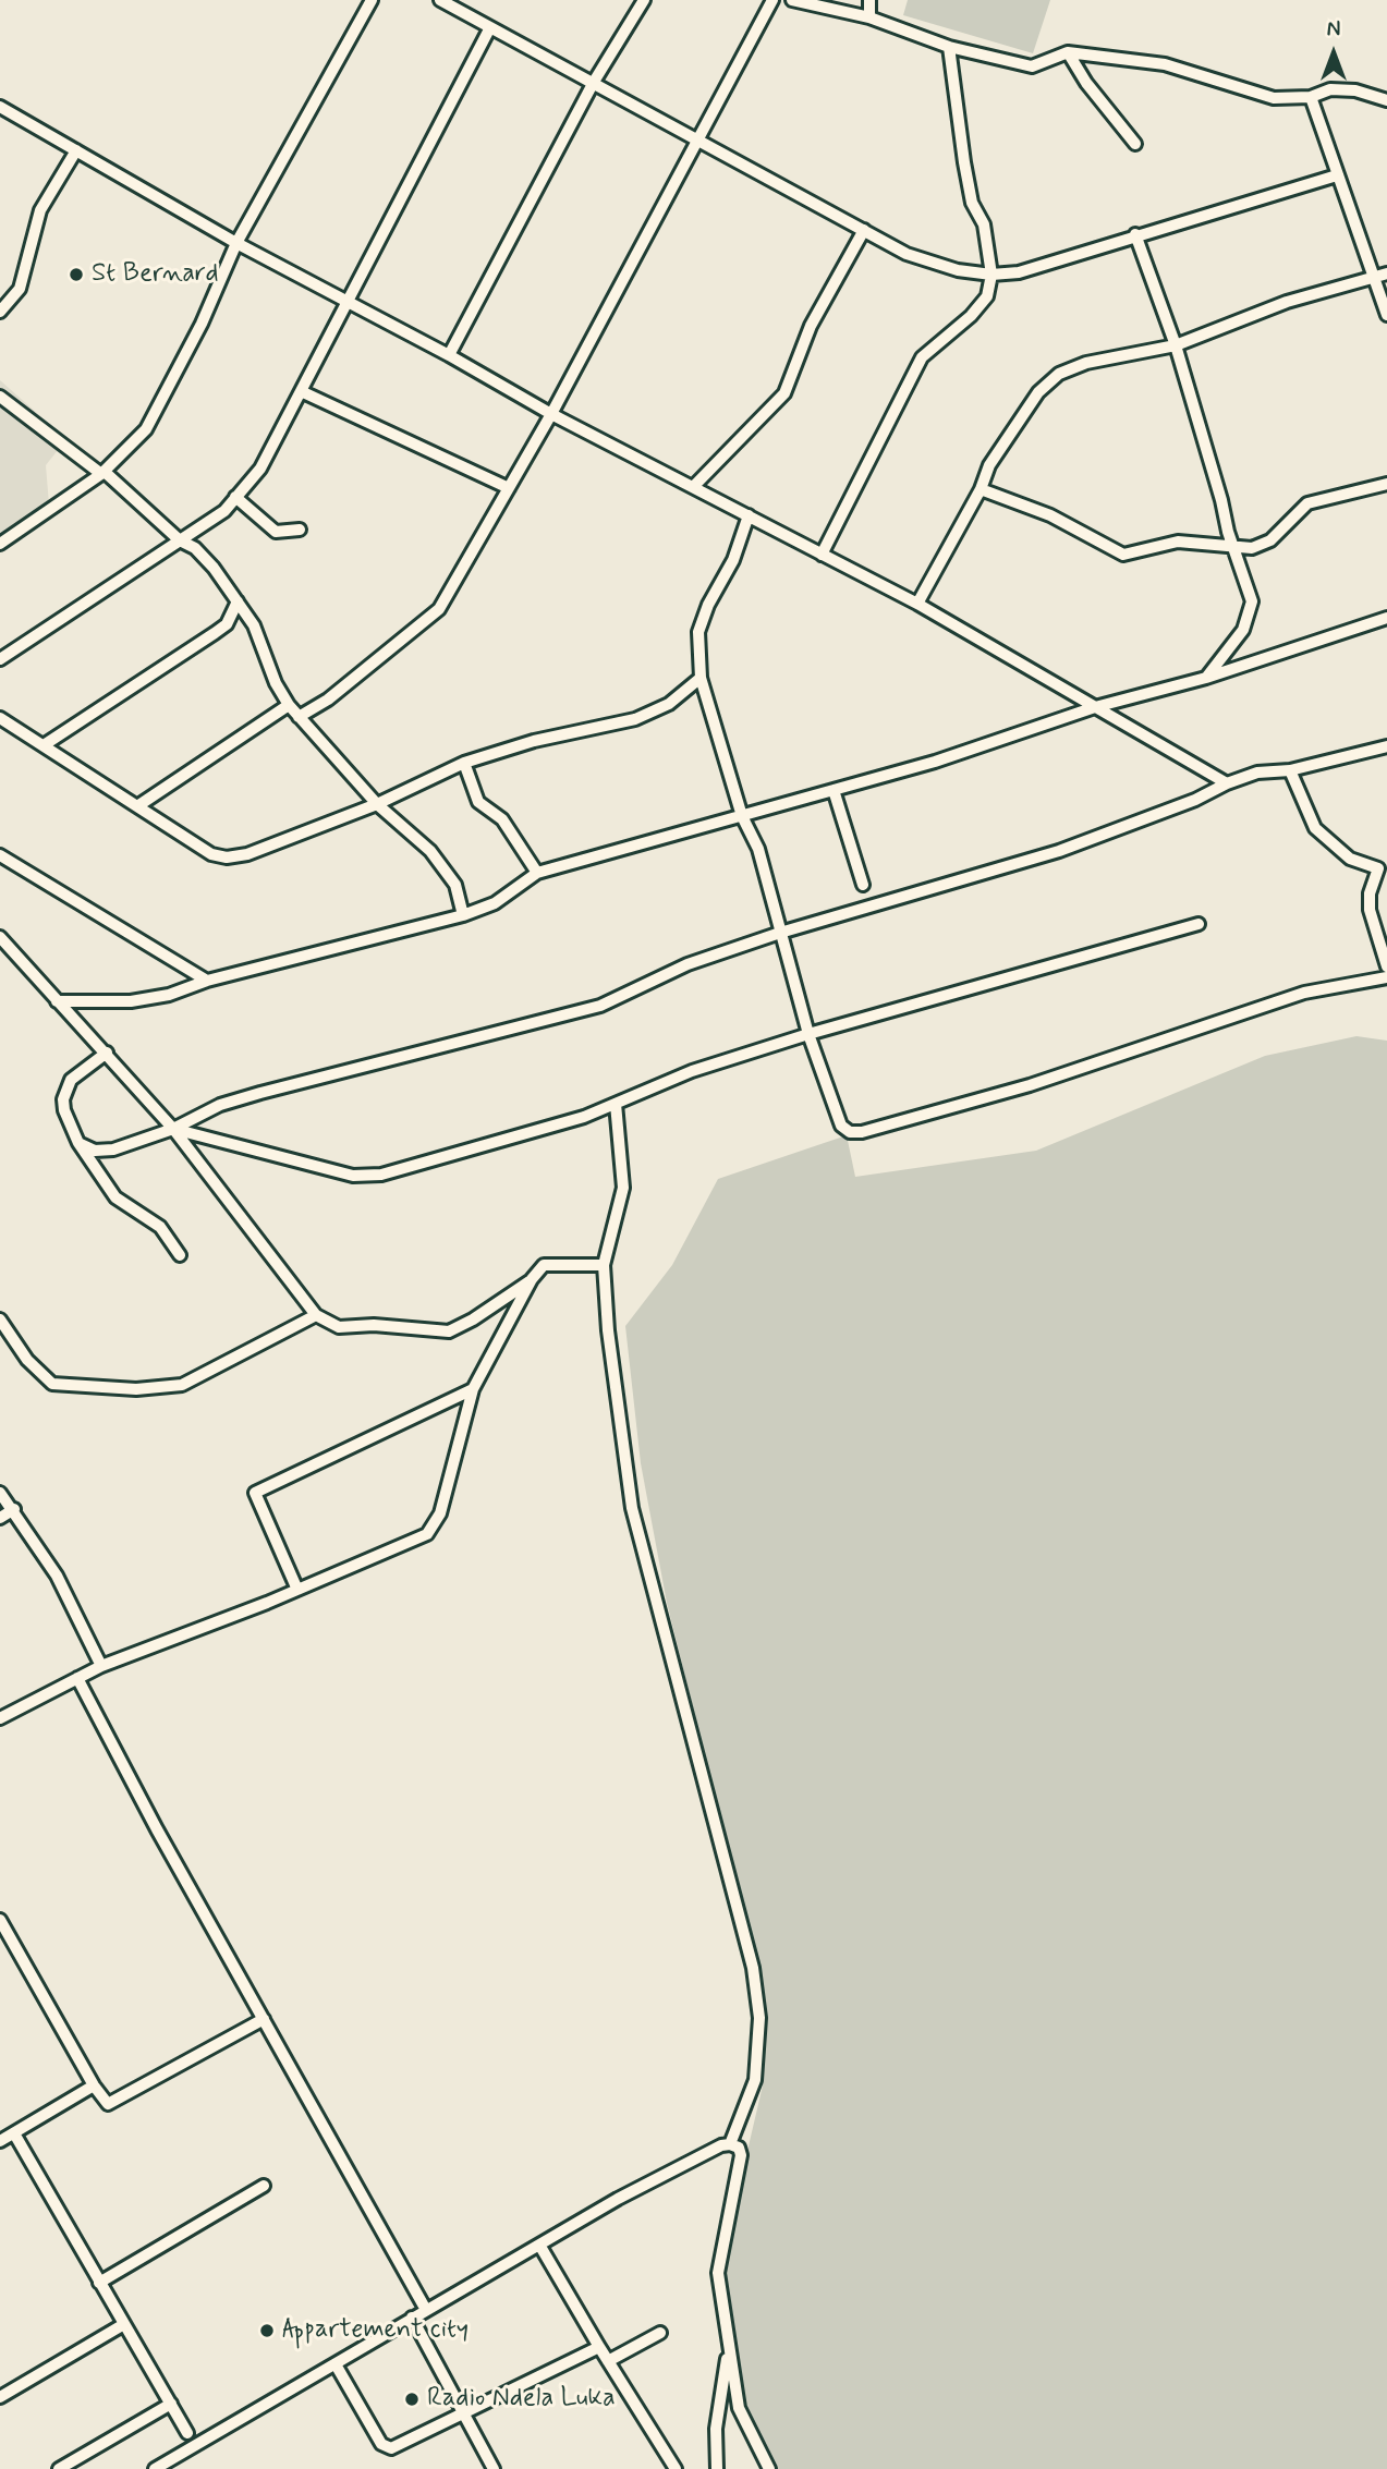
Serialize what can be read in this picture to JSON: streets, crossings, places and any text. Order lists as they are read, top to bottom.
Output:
{
  "places": ["St Bernard", "Appartement city", "Radio Ndela Luka"],
  "north": "top"
}
